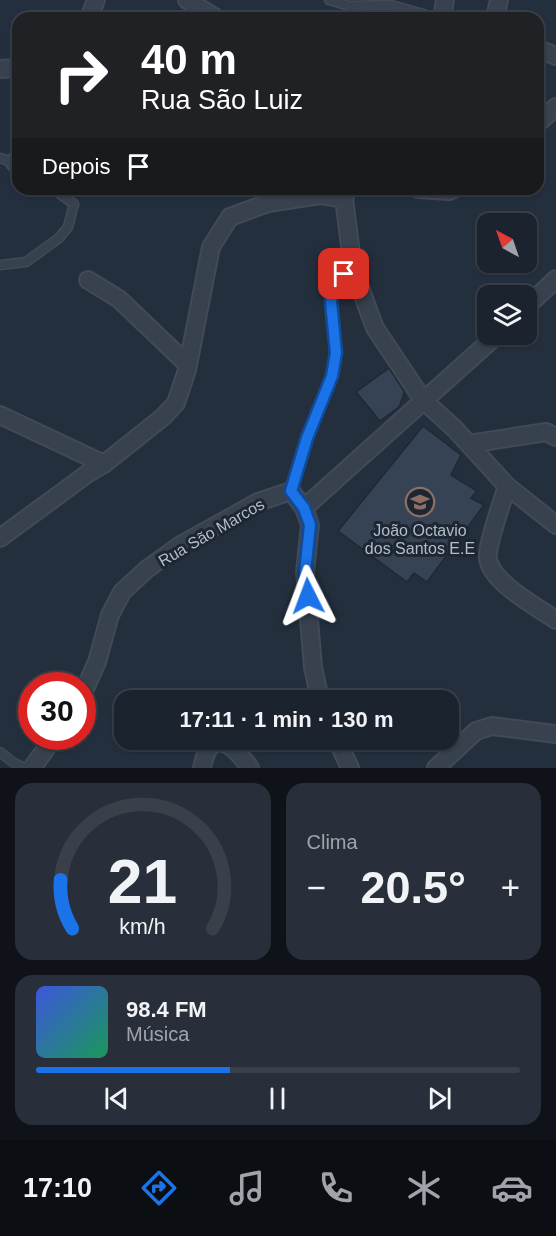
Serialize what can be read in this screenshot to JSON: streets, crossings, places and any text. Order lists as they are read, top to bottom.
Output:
{
  "streets": {
    "street": ["Rua São Marcos"]
  },
  "places": {
    "school or university": ["João Octavio dos Santos E.E"]
  },
  "north": "top left",
  "page": {
    "turn": ["40 m", "Rua São Luiz"],
    "then": "Depois",
    "limit": "30",
    "trip": "17:11 · 1 min · 130 m",
    "tile": "Clima",
    "heat": ["−", "20.5°", "+"],
    "song": ["98.4 FM", "Música"],
    "tabs": "17:10",
    "gauge": ["21", "km/h"]
  }
}
